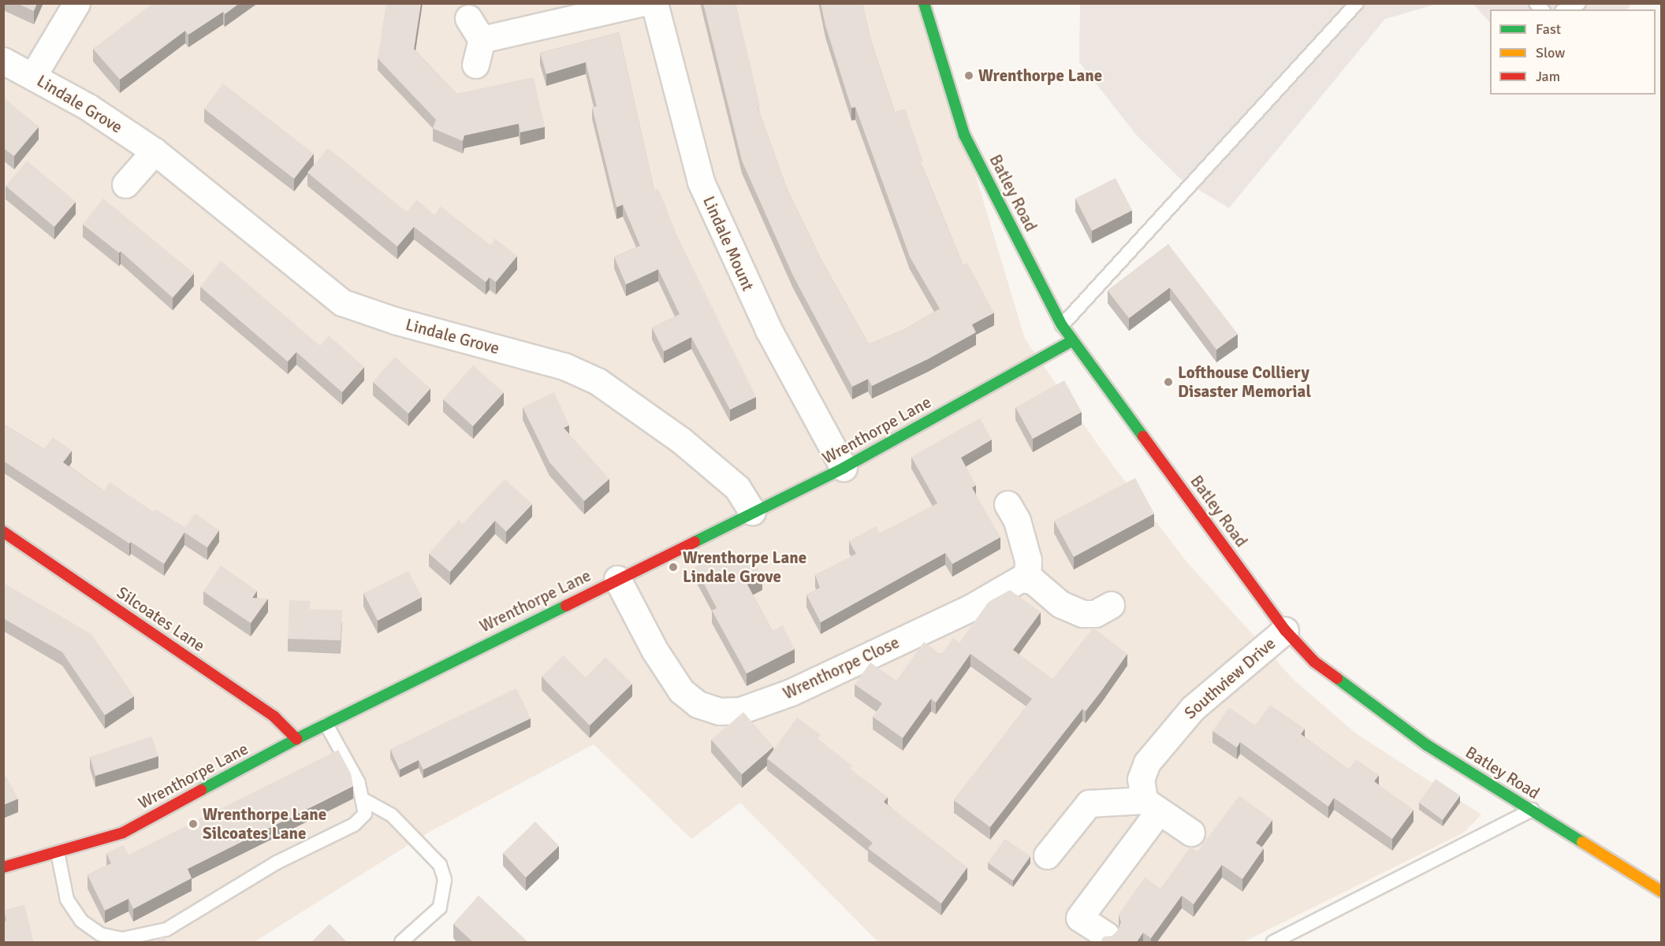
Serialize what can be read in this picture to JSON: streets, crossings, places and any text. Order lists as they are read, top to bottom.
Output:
{
  "streets": {
    "street": [
      "Lindale Grove",
      "Batley Road",
      "Lindale Mount",
      "Wrenthorpe Lane",
      "Silcoates Lane",
      "Wrenthorpe Close",
      "Southview Drive"
    ]
  },
  "crossings": [
    ["Lindale Grove", "Wrenthorpe Lane"],
    ["Batley Road", "Wrenthorpe Lane"],
    ["Batley Road", "Southview Drive"],
    ["Lindale Mount", "Wrenthorpe Lane"],
    ["Wrenthorpe Lane", "Silcoates Lane"],
    ["Wrenthorpe Lane", "Wrenthorpe Close"]
  ],
  "places": [
    "Wrenthorpe Lane",
    "Lofthouse Colliery Disaster Memorial",
    "Wrenthorpe Lane Lindale Grove",
    "Wrenthorpe Lane Silcoates Lane"
  ],
  "legend": ["Fast", "Slow", "Jam"]
}
